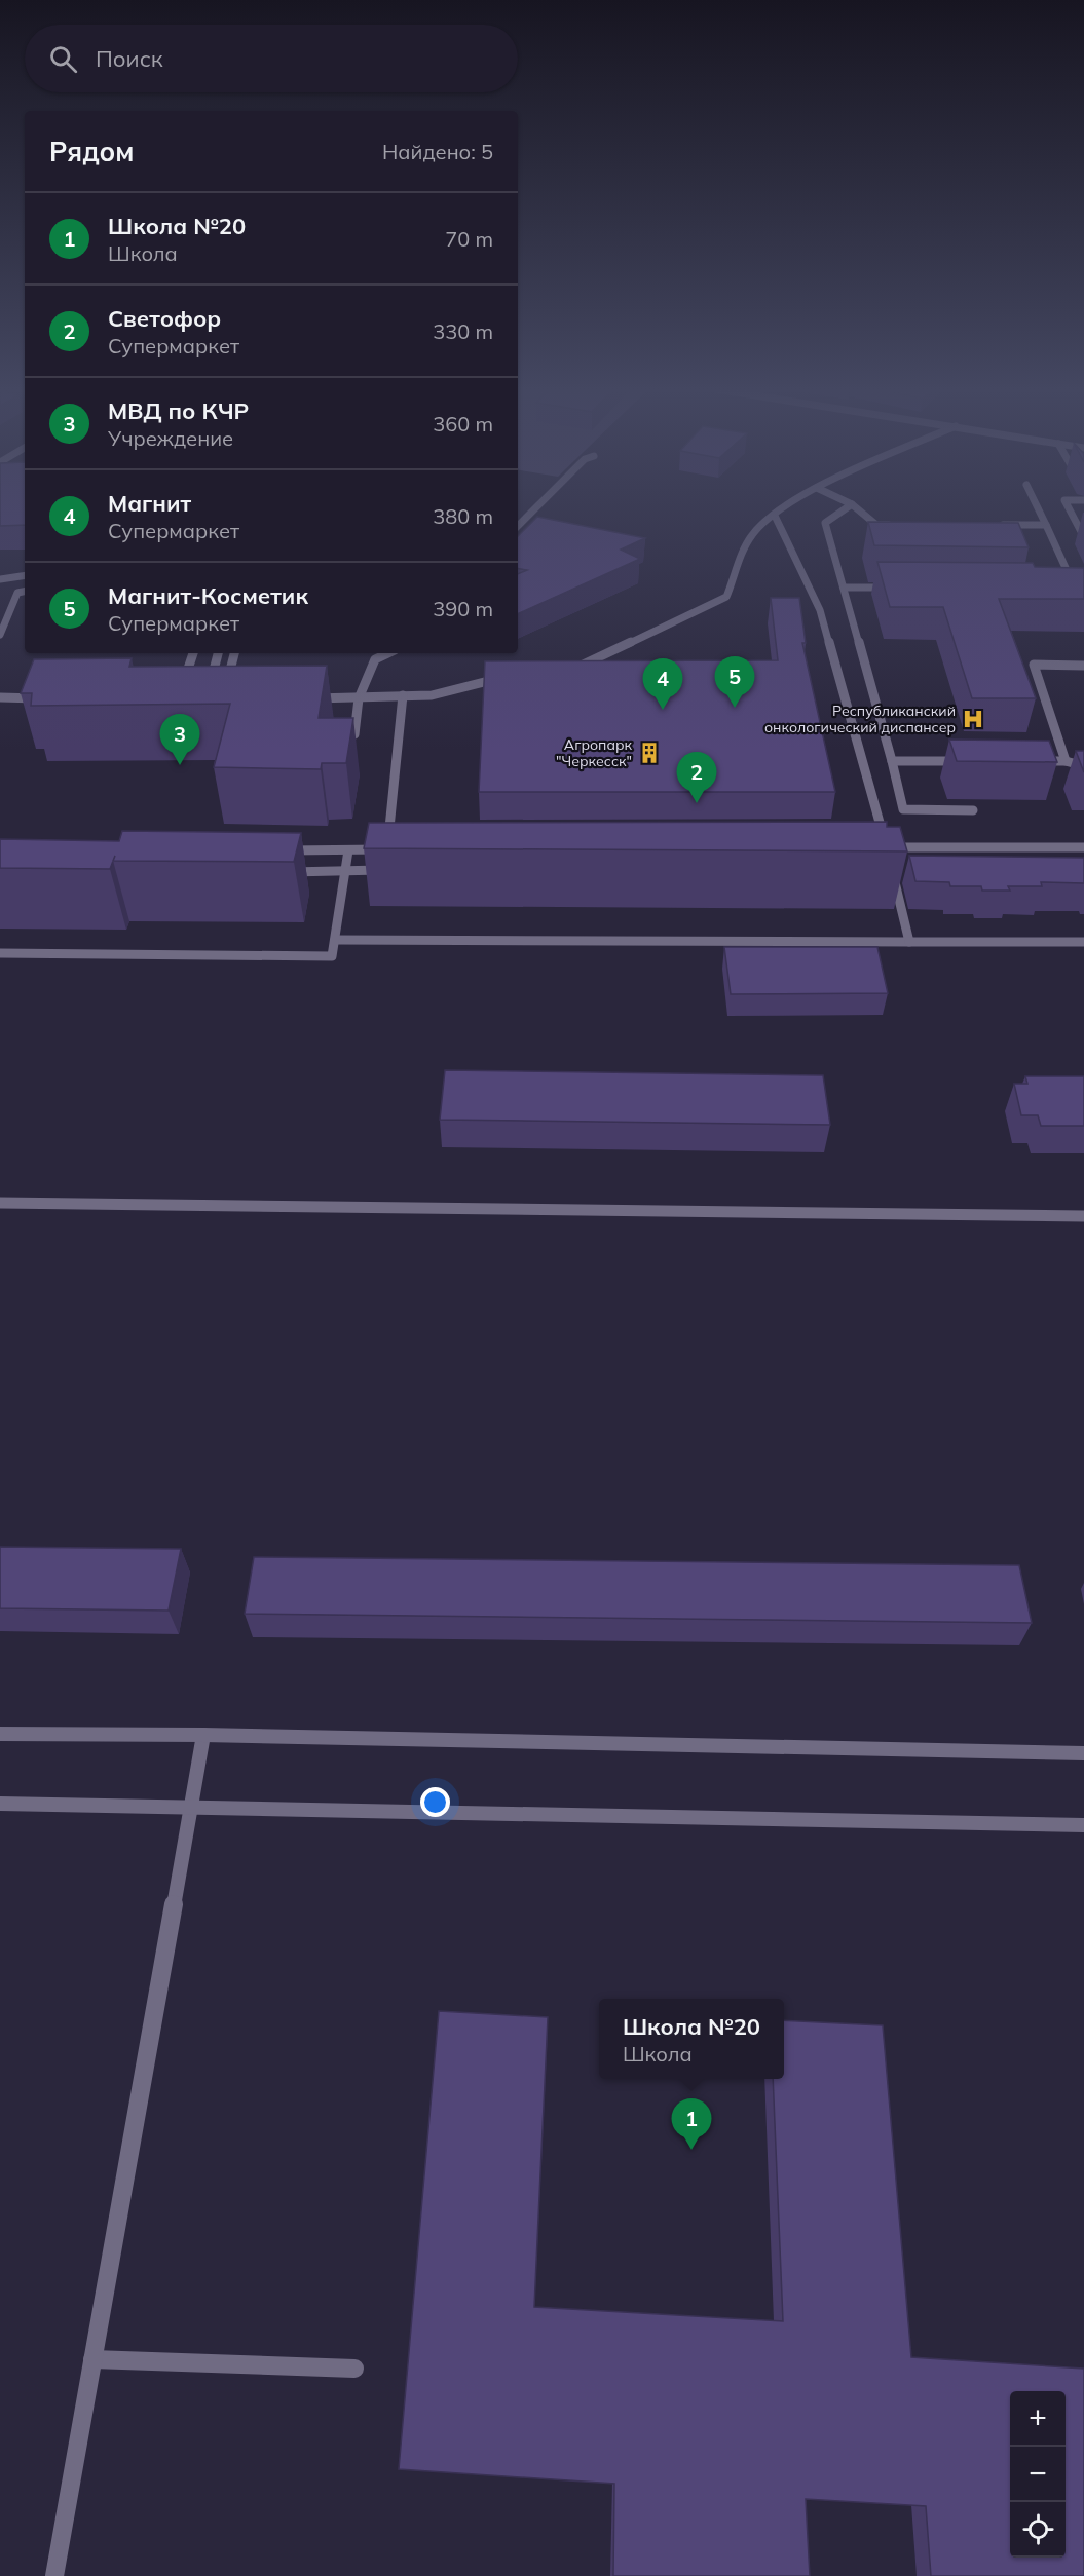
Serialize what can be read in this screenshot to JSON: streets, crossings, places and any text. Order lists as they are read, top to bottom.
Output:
{
  "places": {
    "hospital": ["Республиканский онкологический диспансер"],
    "building": ["Агропарк \"Черкесск\""]
  },
  "page": {
    "search": "Поиск",
    "heading": ["Рядом", "Найдено: 5"],
    "list": [
      {
        "mark": "1",
        "name": "Школа №20",
        "note": "Школа",
        "value": "70 m"
      },
      {
        "mark": "2",
        "name": "Светофор",
        "note": "Супермаркет",
        "value": "330 m"
      },
      {
        "mark": "3",
        "name": "МВД по КЧР",
        "note": "Учреждение",
        "value": "360 m"
      },
      {
        "mark": "4",
        "name": "Магнит",
        "note": "Супермаркет",
        "value": "380 m"
      },
      {
        "mark": "5",
        "name": "Магнит-Косметик",
        "note": "Супермаркет",
        "value": "390 m"
      }
    ],
    "pins": [
      "5",
      "4",
      "3",
      "2",
      "1"
    ],
    "popup": ["Школа №20", "Школа"],
    "map_buttons": ["+", "−"]
  }
}
